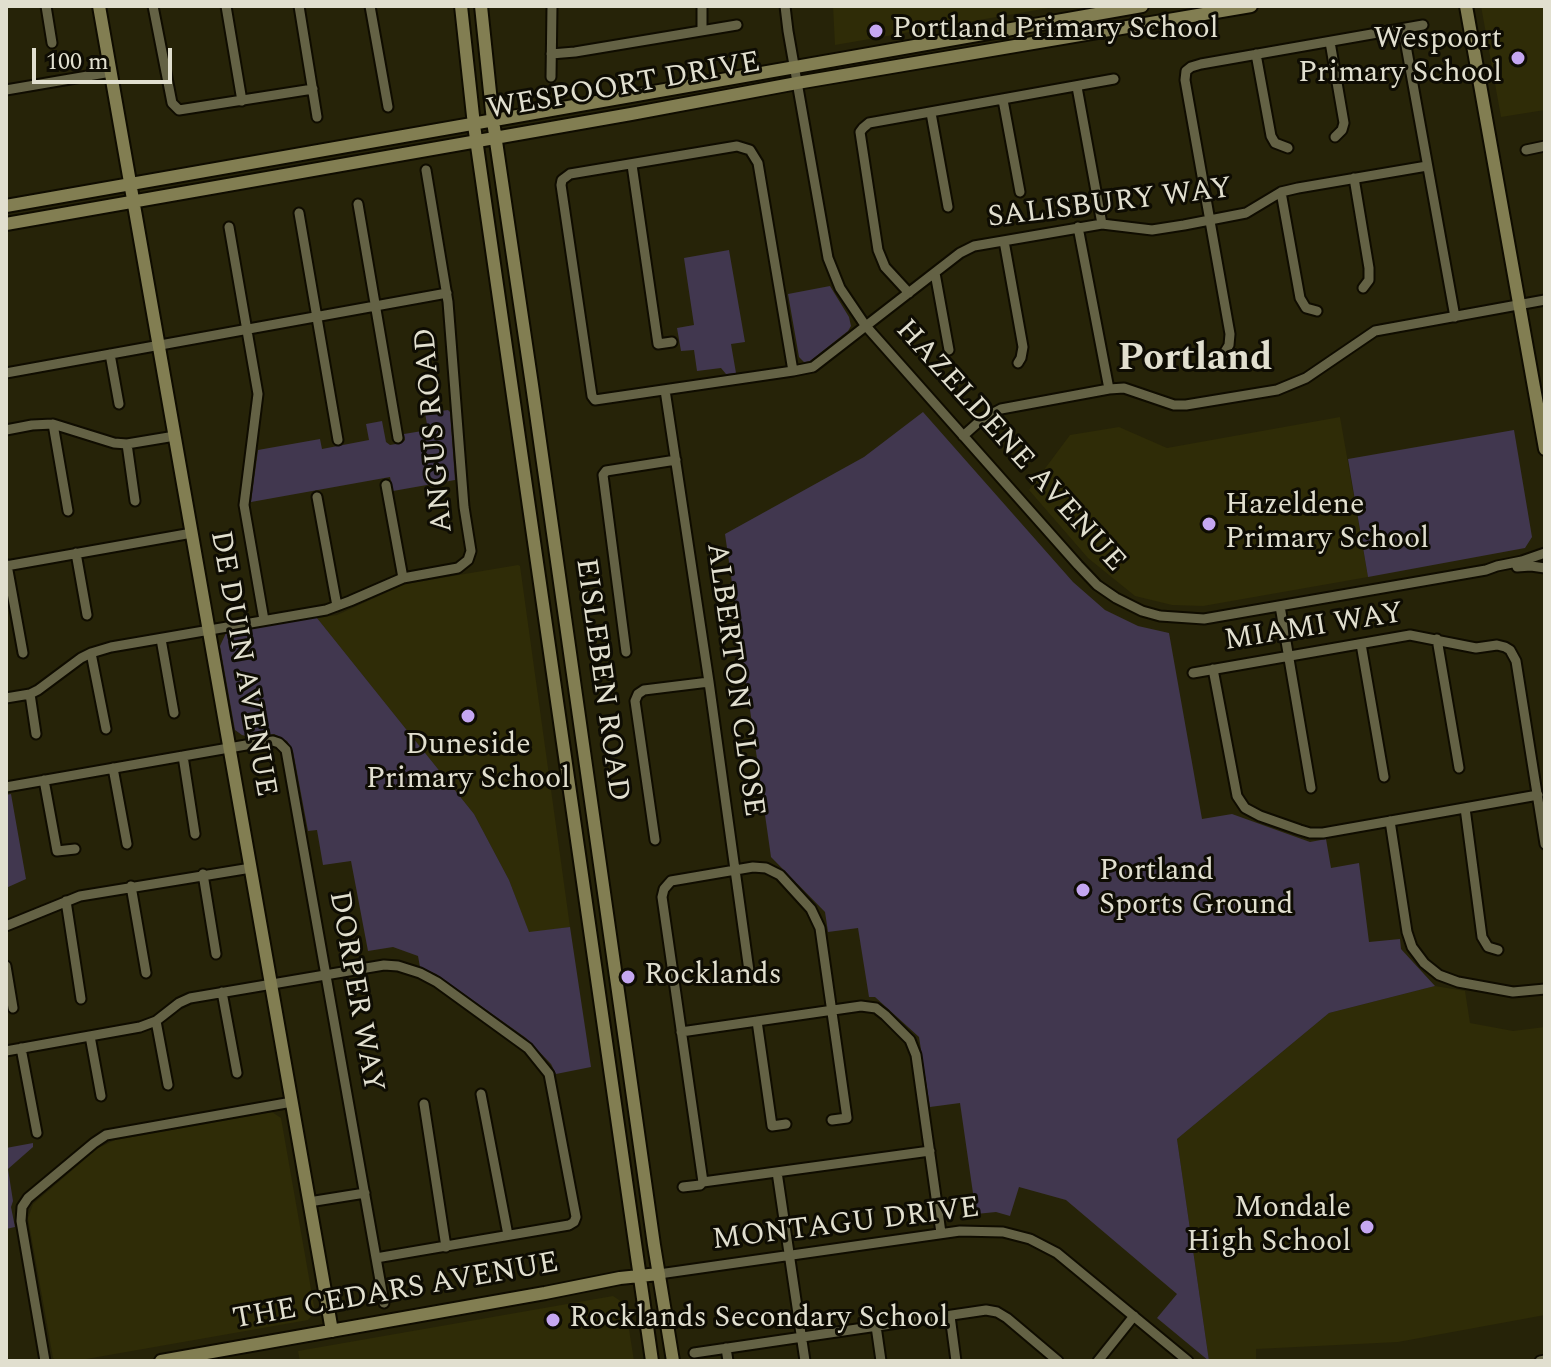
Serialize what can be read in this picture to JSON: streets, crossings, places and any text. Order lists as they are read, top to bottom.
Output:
{
  "streets": {
    "main road": [
      "WESPOORT DRIVE",
      "DE DUIN AVENUE",
      "EISLEBEN ROAD",
      "THE CEDARS AVENUE"
    ],
    "street": [
      "SALISBURY WAY",
      "ANGUS ROAD",
      "HAZELDENE AVENUE",
      "MIAMI WAY",
      "ALBERTON CLOSE",
      "DORPER WAY",
      "MONTAGU DRIVE"
    ]
  },
  "crossings": [
    ["WESPOORT DRIVE", "HAZELDENE AVENUE"],
    ["WESPOORT DRIVE", "DE DUIN AVENUE"],
    ["WESPOORT DRIVE", "EISLEBEN ROAD"],
    ["SALISBURY WAY", "HAZELDENE AVENUE"],
    ["SALISBURY WAY", "ALBERTON CLOSE"],
    ["ANGUS ROAD", "DE DUIN AVENUE"],
    ["DE DUIN AVENUE", "DORPER WAY"],
    ["DE DUIN AVENUE", "THE CEDARS AVENUE"],
    ["EISLEBEN ROAD", "MONTAGU DRIVE"],
    ["EISLEBEN ROAD", "THE CEDARS AVENUE"],
    ["MONTAGU DRIVE", "THE CEDARS AVENUE"]
  ],
  "districts": ["Portland"],
  "places": [
    "Portland Primary School",
    "Wespoort Primary School",
    "Hazeldene Primary School",
    "Duneside Primary School",
    "Portland Sports Ground",
    "Rocklands",
    "Mondale High School",
    "Rocklands Secondary School"
  ],
  "scale_bar": "100 m"
}
